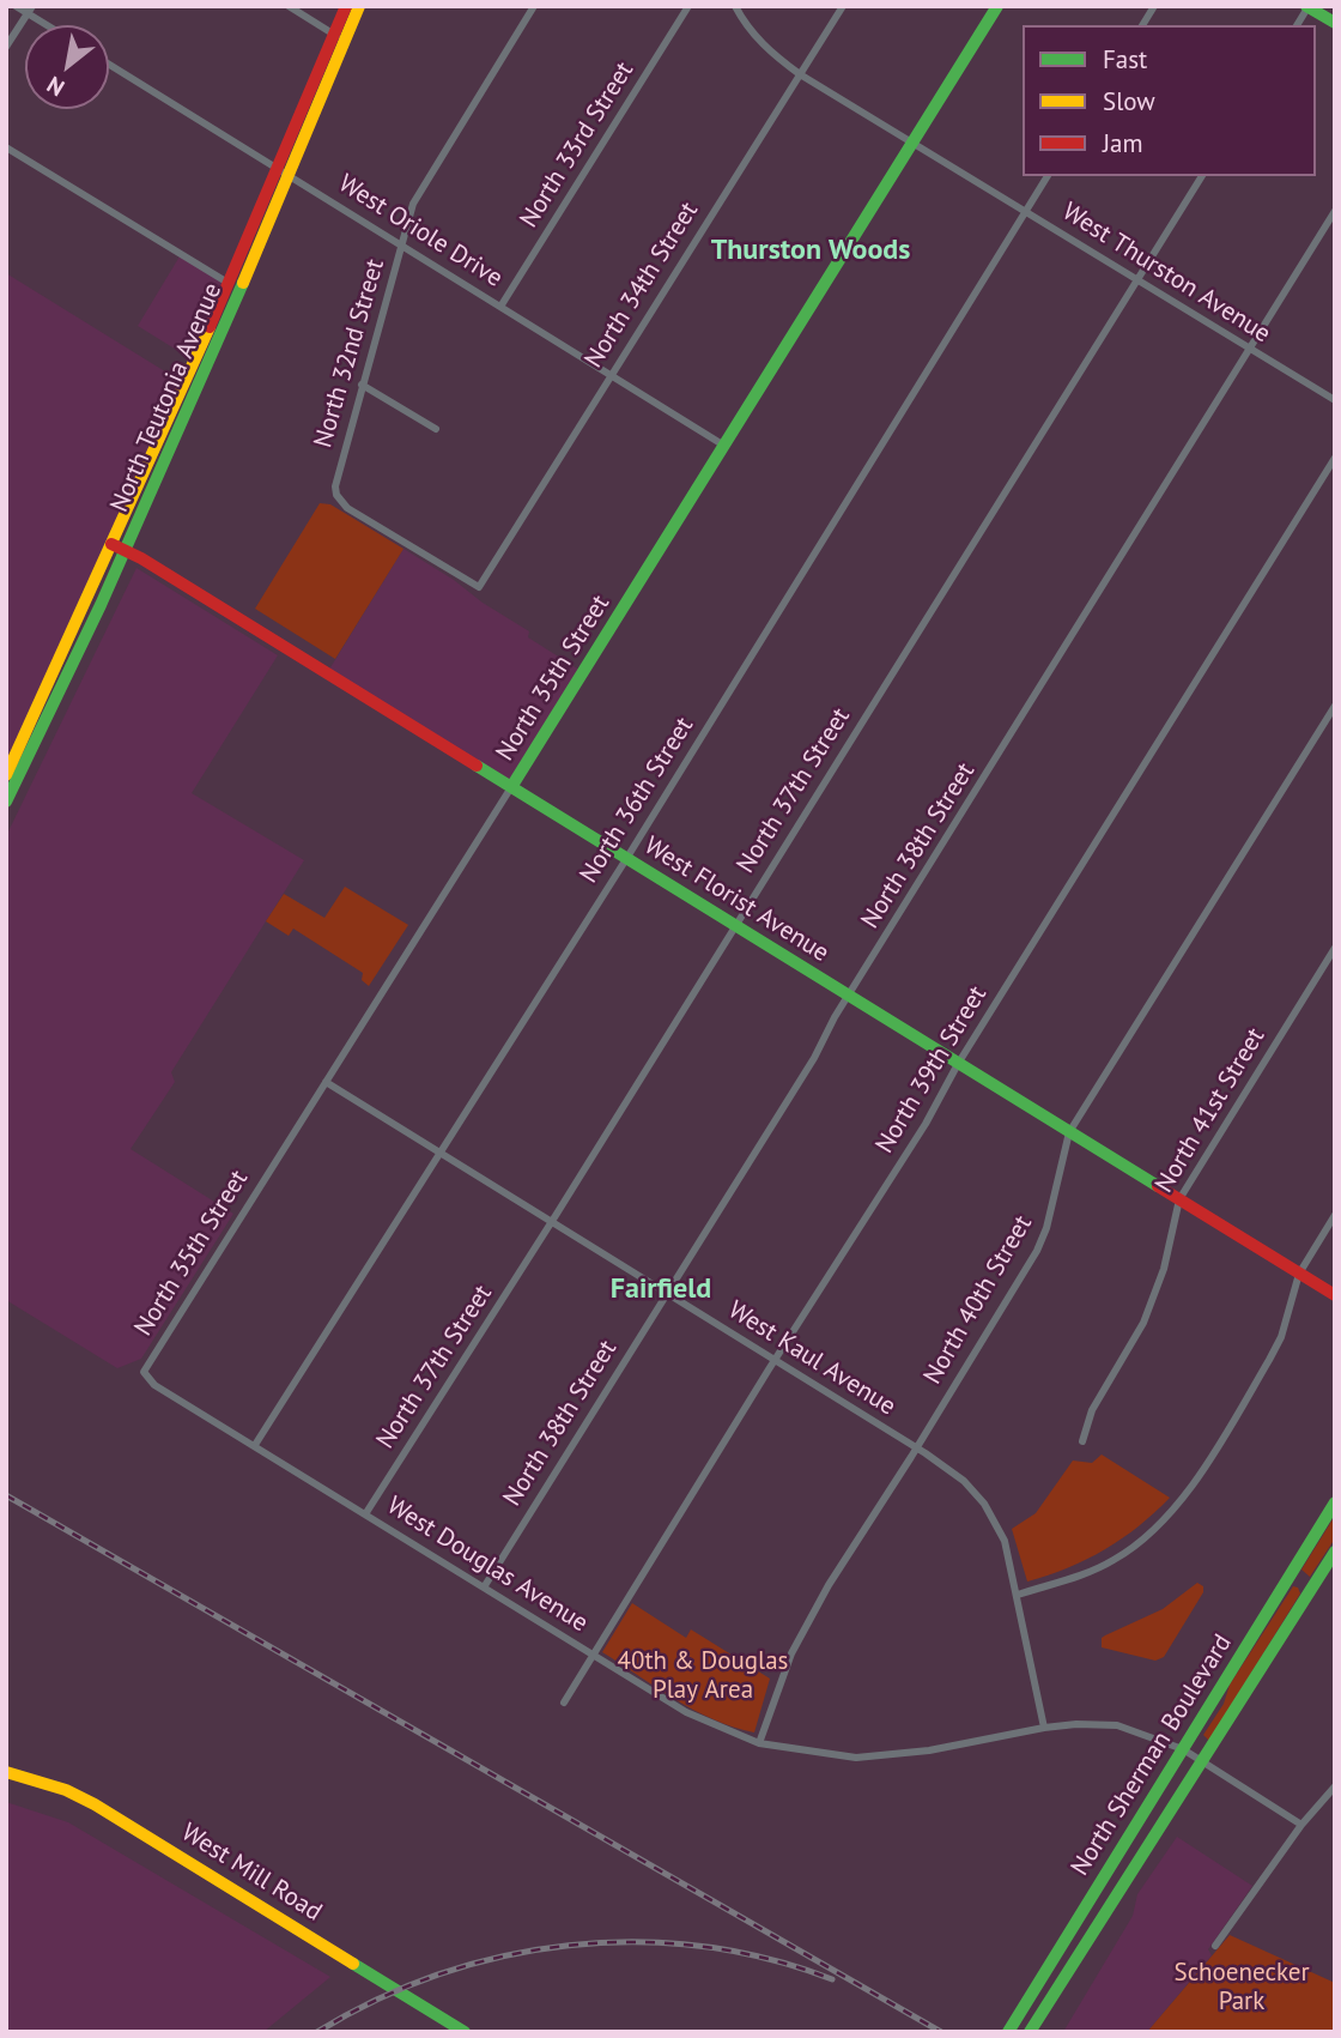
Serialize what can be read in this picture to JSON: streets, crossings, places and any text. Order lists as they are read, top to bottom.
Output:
{
  "streets": {
    "main road": [
      "North Teutonia Avenue",
      "North 35th Street",
      "West Florist Avenue",
      "North Sherman Boulevard",
      "West Mill Road"
    ],
    "street": [
      "North 33rd Street",
      "West Oriole Drive",
      "West Thurston Avenue",
      "North 34th Street",
      "North 32nd Street",
      "North 37th Street",
      "North 36th Street",
      "North 38th Street",
      "North 39th Street",
      "North 41st Street",
      "North 40th Street",
      "West Kaul Avenue",
      "West Douglas Avenue"
    ]
  },
  "crossings": [
    ["North 33rd Street", "West Oriole Drive"],
    ["West Oriole Drive", "North 34th Street"],
    ["West Oriole Drive", "North 32nd Street"],
    ["West Oriole Drive", "North Teutonia Avenue"],
    ["West Oriole Drive", "North 35th Street"],
    ["West Thurston Avenue", "North 34th Street"],
    ["West Thurston Avenue", "North 35th Street"],
    ["West Thurston Avenue", "North 37th Street"],
    ["West Thurston Avenue", "North 36th Street"],
    ["West Thurston Avenue", "North 38th Street"],
    ["North 34th Street", "North 32nd Street"],
    ["North Teutonia Avenue", "West Florist Avenue"],
    ["North 35th Street", "West Florist Avenue"],
    ["North 35th Street", "West Kaul Avenue"],
    ["North 35th Street", "West Douglas Avenue"],
    ["North 37th Street", "West Florist Avenue"],
    ["North 37th Street", "West Kaul Avenue"],
    ["North 37th Street", "West Douglas Avenue"],
    ["North 36th Street", "West Florist Avenue"],
    ["North 36th Street", "West Kaul Avenue"],
    ["North 36th Street", "West Douglas Avenue"],
    ["North 38th Street", "West Florist Avenue"],
    ["North 38th Street", "West Kaul Avenue"],
    ["North 38th Street", "West Douglas Avenue"],
    ["West Florist Avenue", "North 39th Street"],
    ["West Florist Avenue", "North 41st Street"],
    ["West Florist Avenue", "North 40th Street"],
    ["North 39th Street", "West Kaul Avenue"],
    ["North 39th Street", "West Douglas Avenue"],
    ["North 40th Street", "West Kaul Avenue"],
    ["North 40th Street", "West Douglas Avenue"],
    ["West Kaul Avenue", "West Douglas Avenue"],
    ["West Douglas Avenue", "North Sherman Boulevard"]
  ],
  "districts": ["Thurston Woods", "Fairfield"],
  "parks": ["40th & Douglas Play Area", "Schoenecker Park"],
  "legend": ["Fast", "Slow", "Jam"],
  "north": "bottom left"
}
